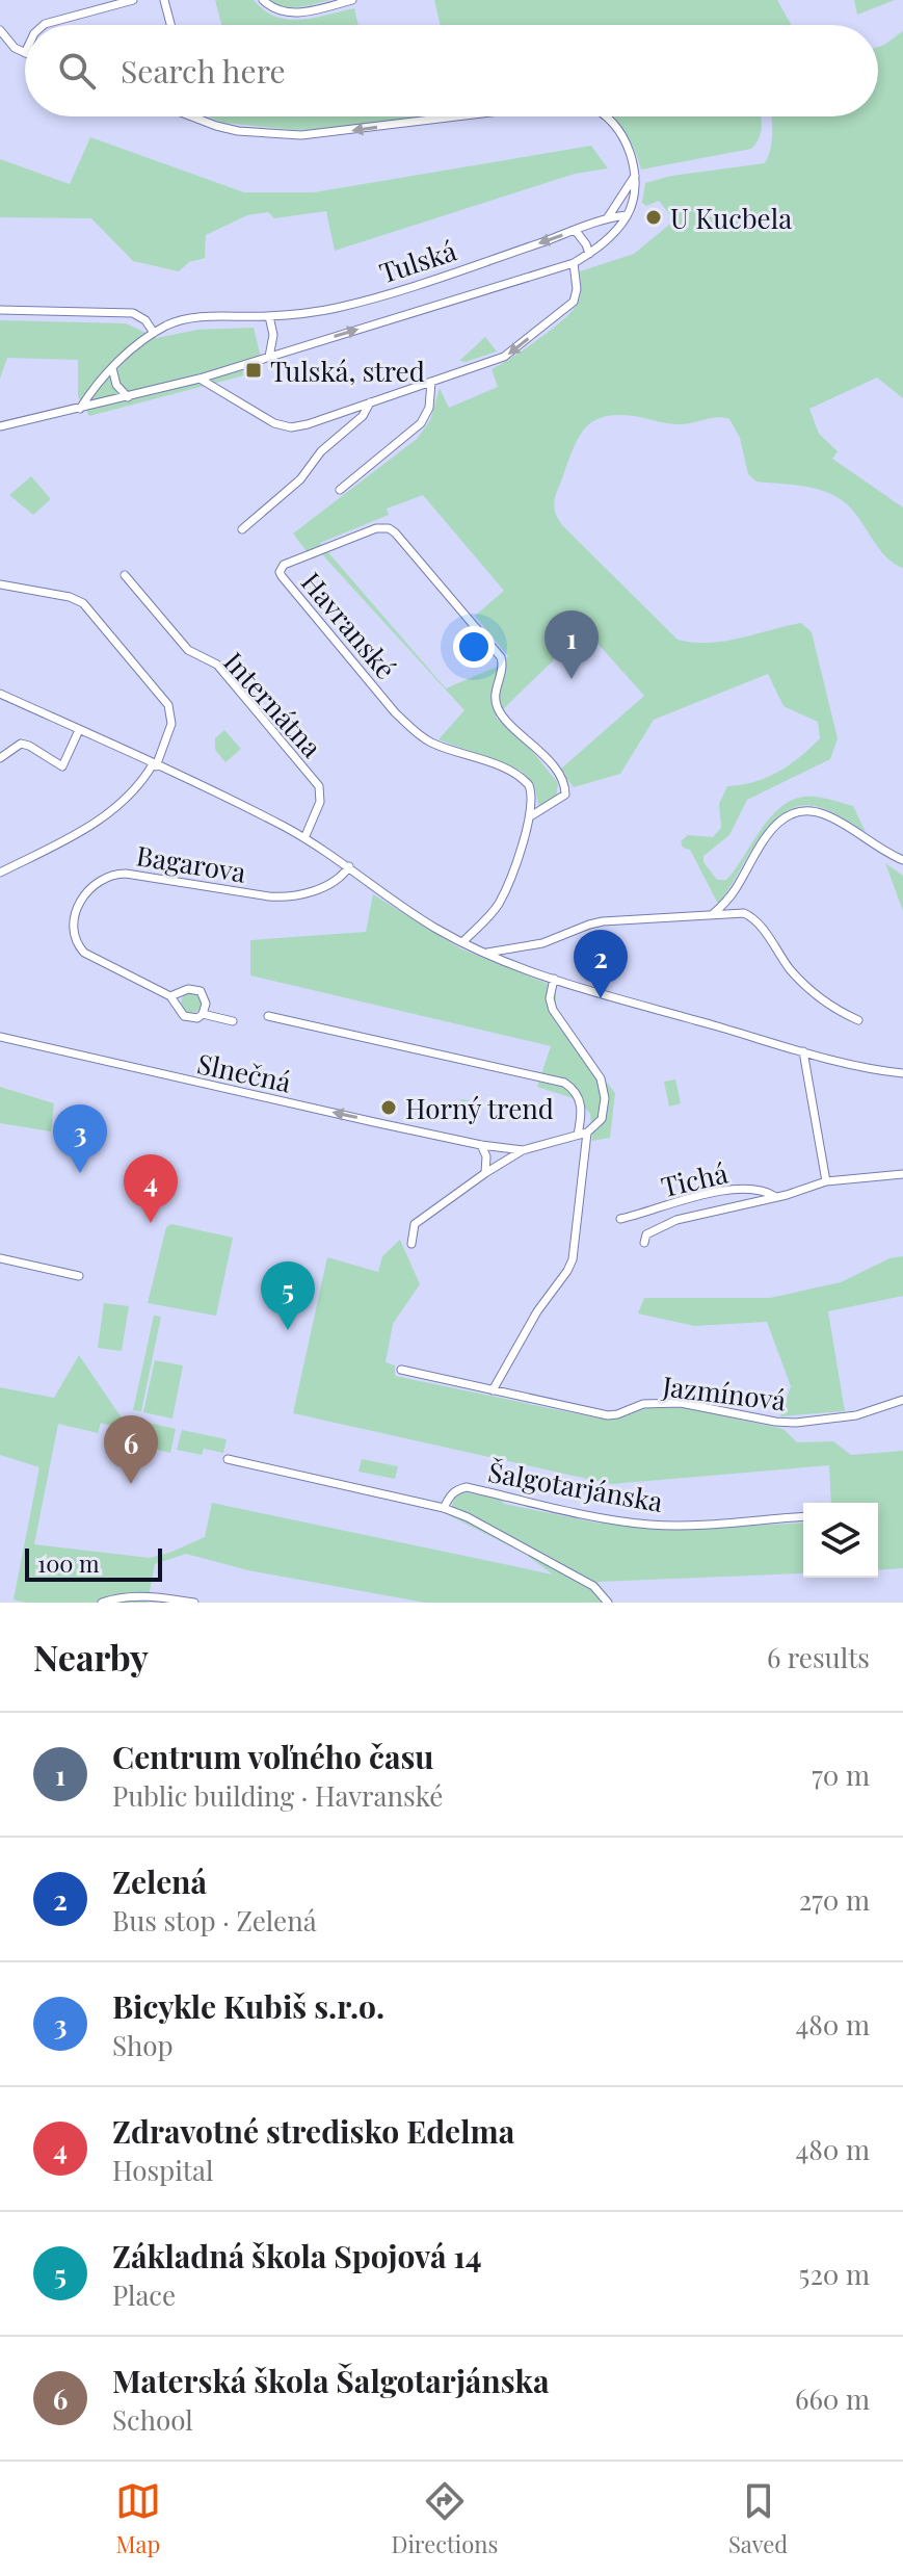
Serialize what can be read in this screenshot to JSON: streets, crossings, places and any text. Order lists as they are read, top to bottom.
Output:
{
  "streets": {
    "street": [
      "Tulská",
      "Havranské",
      "Internátna",
      "Bagarova",
      "Slnečná",
      "Tichá",
      "Jazmínová",
      "Šalgotarjánska"
    ]
  },
  "one_way": ["Slnečná"],
  "places": {
    "other": ["U Kucbela", "Horný trend"],
    "transit": ["Tulská, stred"]
  },
  "scale_bar": "100 m",
  "page": {
    "search": "Search here",
    "pins": [
      "1",
      "2",
      "3",
      "4",
      "5",
      "6"
    ],
    "scale": "100 m",
    "heading": ["Nearby", "6 results"],
    "list": [
      {
        "mark": "1",
        "name": "Centrum voľného času",
        "note": "Public building · Havranské",
        "value": "70 m"
      },
      {
        "mark": "2",
        "name": "Zelená",
        "note": "Bus stop · Zelená",
        "value": "270 m"
      },
      {
        "mark": "3",
        "name": "Bicykle Kubiš s.r.o.",
        "note": "Shop",
        "value": "480 m"
      },
      {
        "mark": "4",
        "name": "Zdravotné stredisko Edelma",
        "note": "Hospital",
        "value": "480 m"
      },
      {
        "mark": "5",
        "name": "Základná škola Spojová 14",
        "note": "Place",
        "value": "520 m"
      },
      {
        "mark": "6",
        "name": "Materská škola Šalgotarjánska",
        "note": "School",
        "value": "660 m"
      }
    ],
    "nav": ["Map", "Directions", "Saved"]
  }
}
